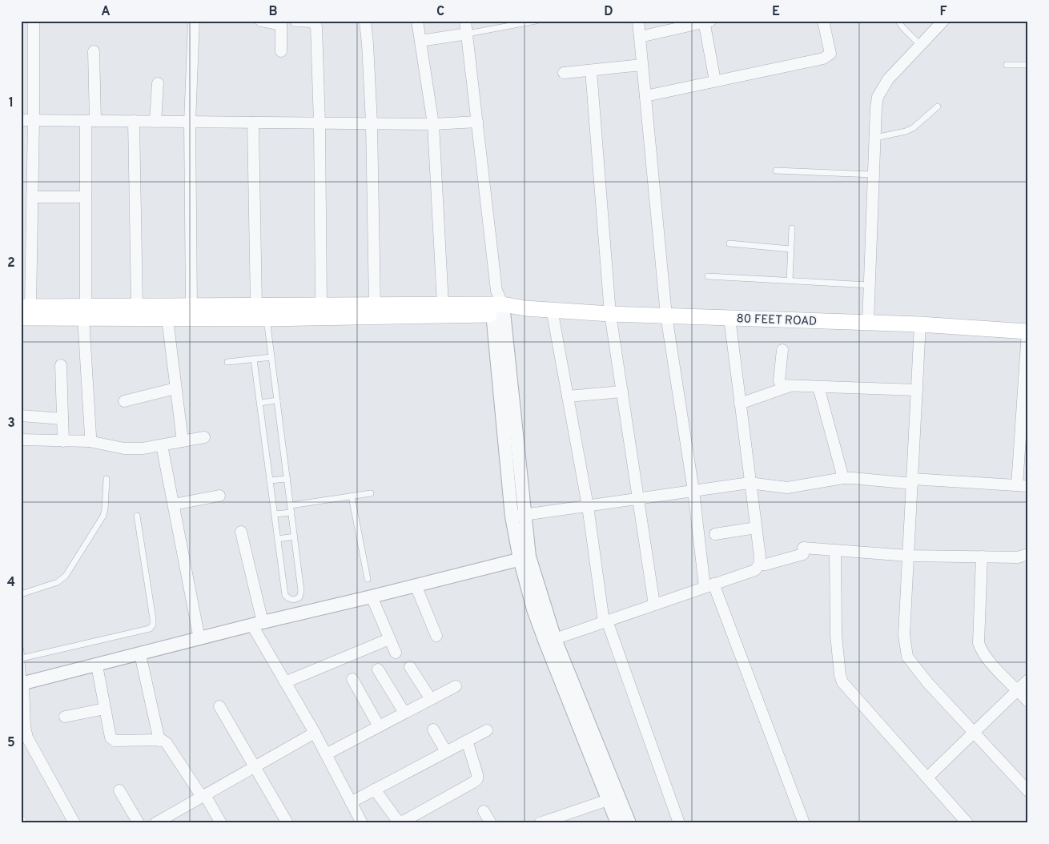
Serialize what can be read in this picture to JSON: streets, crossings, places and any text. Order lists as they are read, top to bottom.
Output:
{
  "streets": {
    "main road": ["80 FEET ROAD"]
  },
  "grid": {
    "columns": [
      "A",
      "B",
      "C",
      "D",
      "E",
      "F"
    ],
    "rows": [
      "1",
      "2",
      "3",
      "4",
      "5"
    ]
  }
}
